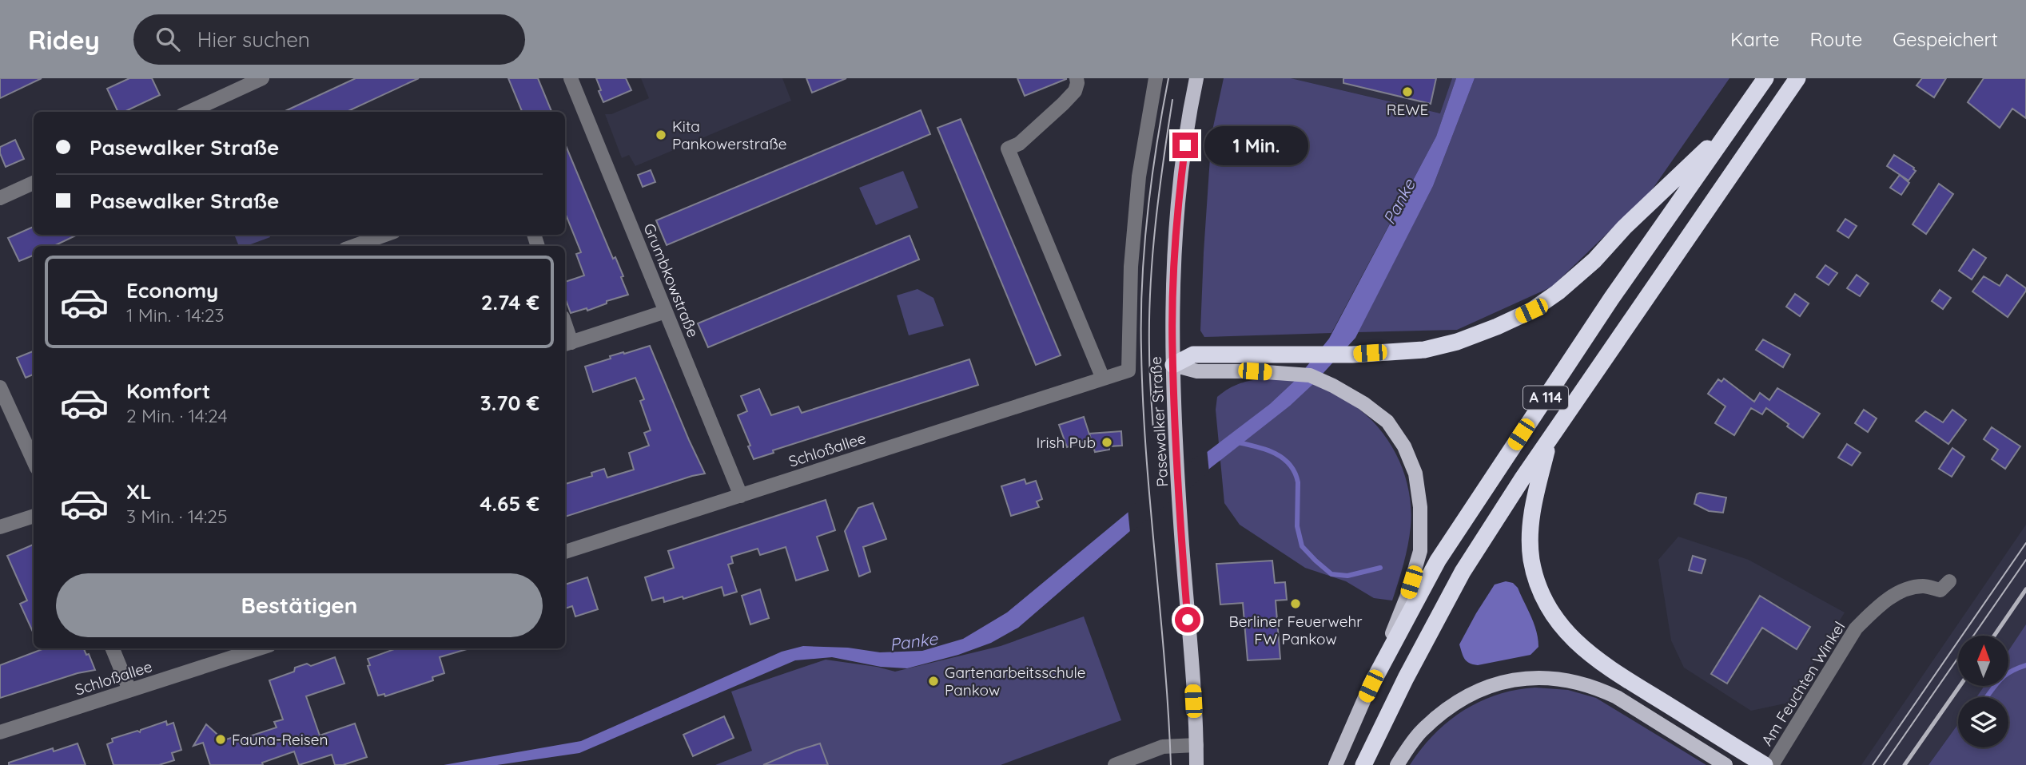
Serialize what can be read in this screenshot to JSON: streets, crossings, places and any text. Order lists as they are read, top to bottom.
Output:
{
  "streets": {
    "highway": ["A 114"],
    "main road": ["Pasewalker Straße"],
    "street": ["Grumbkowstraße", "Schloßallee", "Am Feuchten Winkel"]
  },
  "crossings": [
    ["Grumbkowstraße", "Schloßallee"],
    ["Pasewalker Straße", "Schloßallee"]
  ],
  "water": ["Panke"],
  "places": [
    "REWE",
    "Kita Pankowerstraße",
    "Irish Pub",
    "Berliner Feuerwehr FW Pankow",
    "Gartenarbeitsschule Pankow",
    "Fauna-Reisen"
  ],
  "north": "top",
  "page": {
    "header": "Ridey",
    "search": "Hier suchen",
    "nav": ["Karte", "Route", "Gespeichert"],
    "banner": ["Pasewalker Straße", "Pasewalker Straße"],
    "bubble": "1 Min.",
    "list": [
      {
        "name": "Economy",
        "note": "1 Min. · 14:23",
        "value": "2.74 €"
      },
      {
        "name": "Komfort",
        "note": "2 Min. · 14:24",
        "value": "3.70 €"
      },
      {
        "name": "XL",
        "note": "3 Min. · 14:25",
        "value": "4.65 €"
      }
    ],
    "buttons": "Bestätigen"
  }
}
